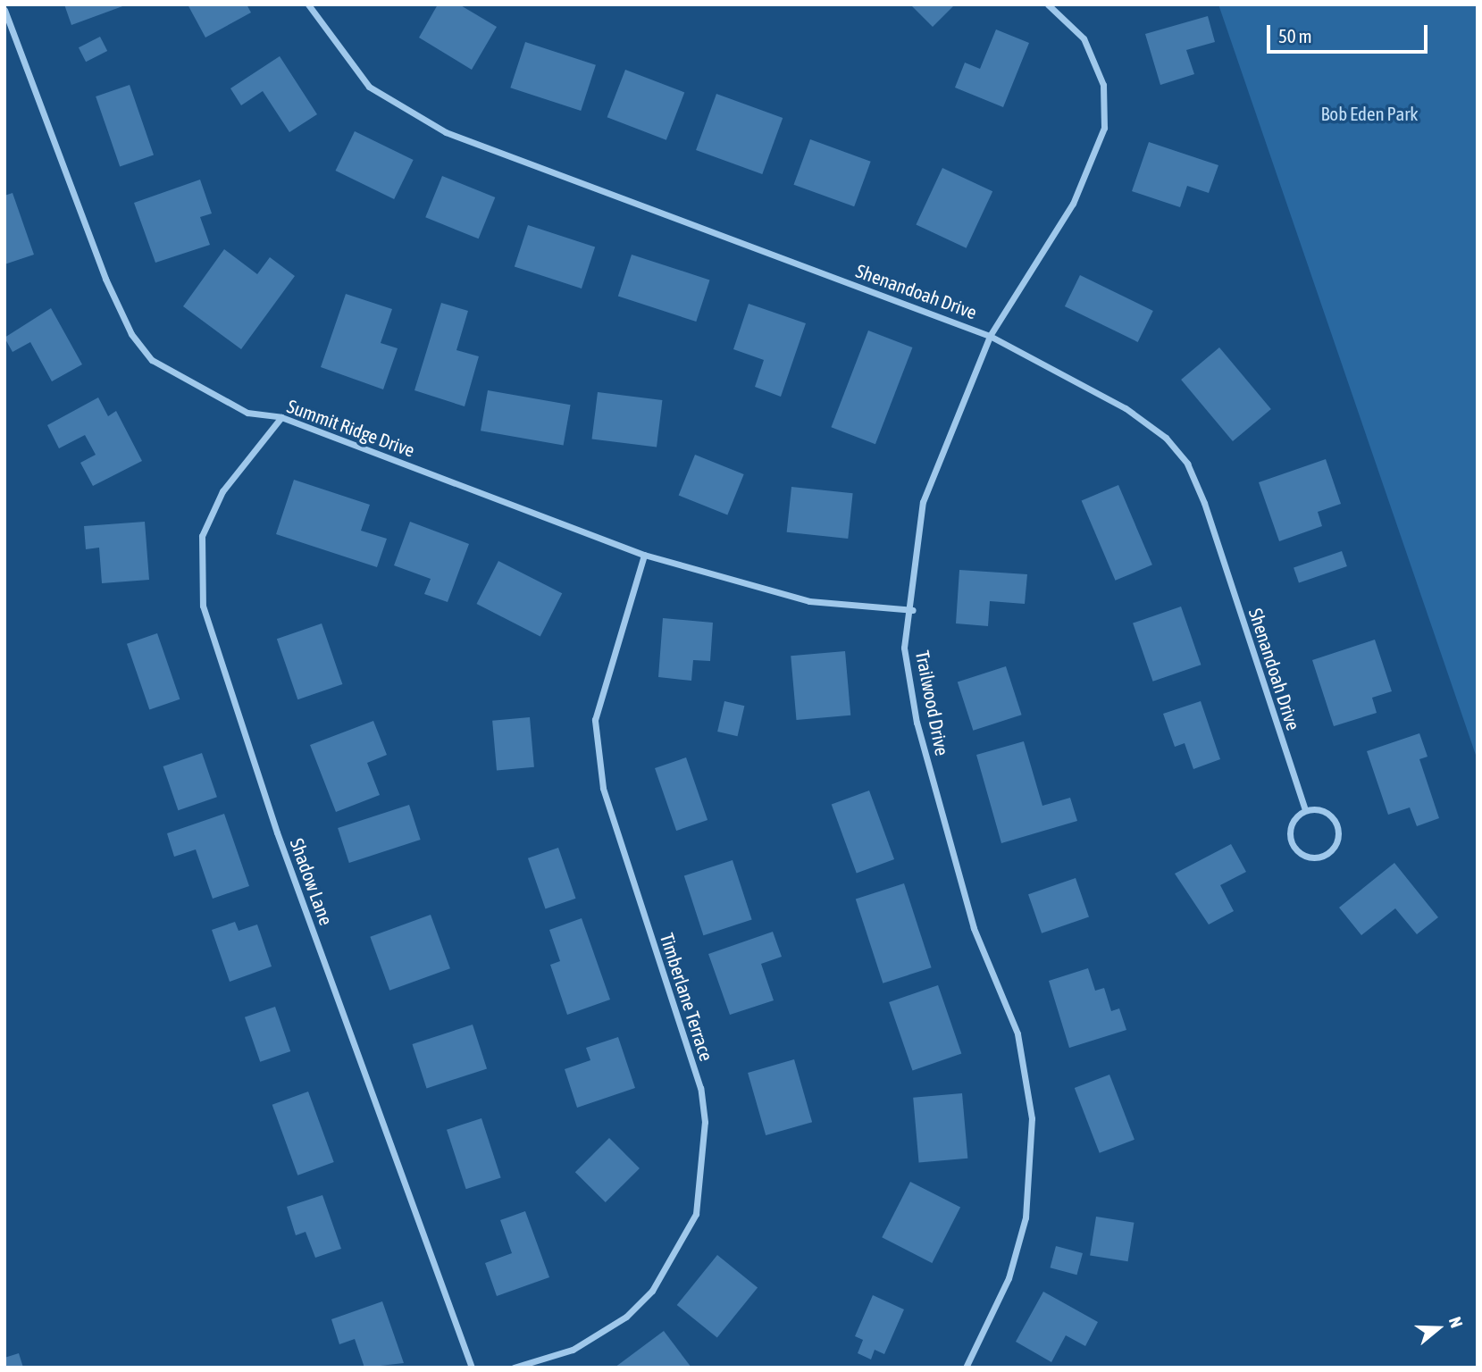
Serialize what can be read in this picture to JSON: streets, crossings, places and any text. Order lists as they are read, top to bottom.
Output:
{
  "streets": {
    "street": [
      "Shenandoah Drive",
      "Summit Ridge Drive",
      "Trailwood Drive",
      "Shadow Lane",
      "Timberlane Terrace"
    ]
  },
  "crossings": [
    ["Shenandoah Drive", "Trailwood Drive"],
    ["Summit Ridge Drive", "Trailwood Drive"],
    ["Summit Ridge Drive", "Shadow Lane"],
    ["Summit Ridge Drive", "Timberlane Terrace"]
  ],
  "parks": ["Bob Eden Park"],
  "scale_bar": "50 m",
  "north": "right"
}
